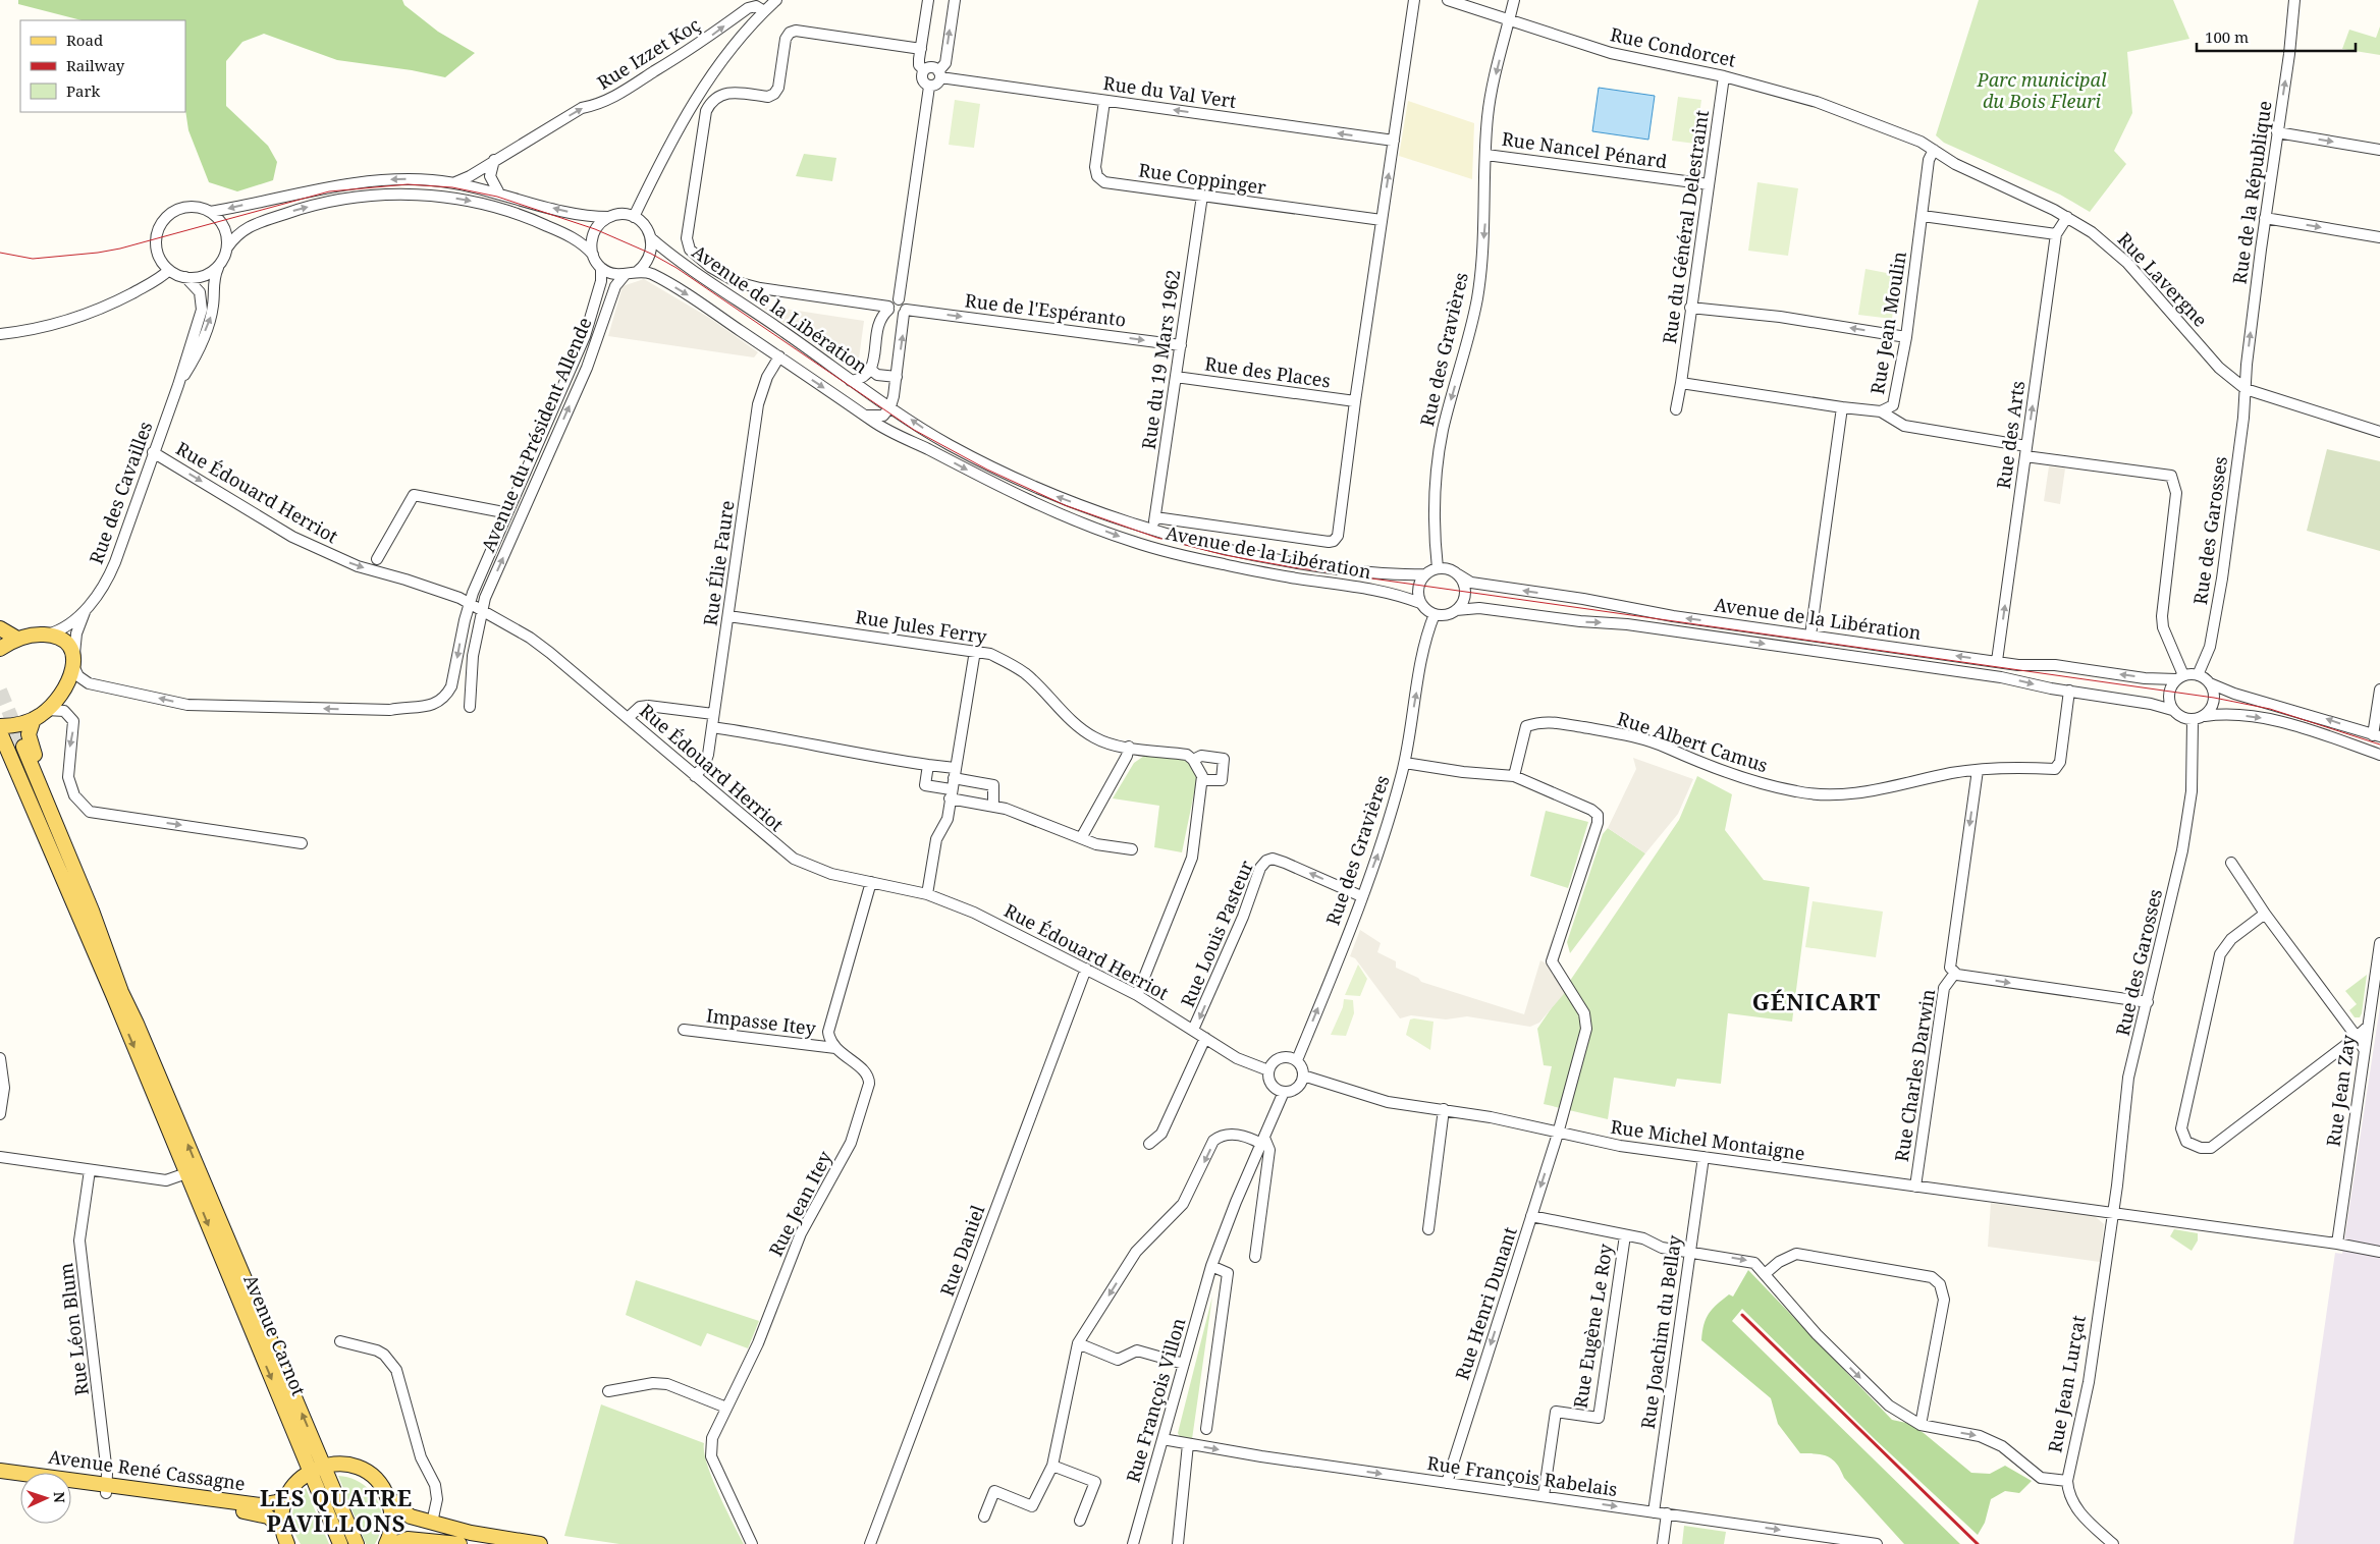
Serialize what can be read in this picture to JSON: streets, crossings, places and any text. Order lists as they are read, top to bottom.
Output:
{
  "streets": {
    "main road": ["Avenue Carnot", "Avenue René Cassagne"],
    "street": [
      "Rue Condorcet",
      "Rue Izzet Koç",
      "Rue du Val Vert",
      "Rue Nancel Pénard",
      "Rue Coppinger",
      "Rue de la République",
      "Rue du Général Delestraint",
      "Rue Lavergne",
      "Avenue de la Libération",
      "Rue de l'Espéranto",
      "Rue Jean Moulin",
      "Rue des Gravières",
      "Rue du 19 Mars 1962",
      "Rue des Places",
      "Avenue du Président Allende",
      "Rue des Arts",
      "Rue des Cavailles",
      "Rue Édouard Herriot",
      "Rue des Garosses",
      "Rue Élie Faure",
      "Rue Jules Ferry",
      "Rue Albert Camus",
      "Rue Louis Pasteur",
      "Impasse Itey",
      "Rue Charles Darwin",
      "Rue Jean Zay",
      "Rue Michel Montaigne",
      "Rue Jean Itey",
      "Rue Daniel",
      "Rue Henri Dunant",
      "Rue Eugène Le Roy",
      "Rue Léon Blum",
      "Rue Joachim du Bellay",
      "Rue Jean Lurçat",
      "Rue François Villon",
      "Rue François Rabelais"
    ]
  },
  "crossings": [
    ["Rue Condorcet", "Rue du Général Delestraint"],
    ["Rue Condorcet", "Rue Lavergne"],
    ["Rue Condorcet", "Rue des Gravières"],
    ["Rue du Val Vert", "Rue Coppinger"],
    ["Rue Nancel Pénard", "Rue du Général Delestraint"],
    ["Rue Nancel Pénard", "Rue des Gravières"],
    ["Rue Coppinger", "Rue du 19 Mars 1962"],
    ["Rue de la République", "Rue Lavergne"],
    ["Rue de la République", "Rue des Garosses"],
    ["Rue Lavergne", "Rue Jean Moulin"],
    ["Rue Lavergne", "Rue des Arts"],
    ["Rue Lavergne", "Rue des Garosses"],
    ["Avenue de la Libération", "Rue des Gravières"],
    ["Avenue de la Libération", "Rue du 19 Mars 1962"],
    ["Avenue de la Libération", "Avenue du Président Allende"],
    ["Avenue de la Libération", "Rue des Arts"],
    ["Avenue de la Libération", "Rue des Garosses"],
    ["Avenue de la Libération", "Rue Élie Faure"],
    ["Rue de l'Espéranto", "Rue du 19 Mars 1962"],
    ["Rue des Gravières", "Rue Édouard Herriot"],
    ["Rue des Gravières", "Rue Louis Pasteur"],
    ["Rue des Gravières", "Rue Michel Montaigne"],
    ["Rue des Gravières", "Rue François Villon"],
    ["Rue du 19 Mars 1962", "Rue des Places"],
    ["Avenue du Président Allende", "Rue des Cavailles"],
    ["Avenue du Président Allende", "Rue Édouard Herriot"],
    ["Rue des Cavailles", "Rue Édouard Herriot"],
    ["Rue Édouard Herriot", "Rue Élie Faure"],
    ["Rue Édouard Herriot", "Rue Louis Pasteur"],
    ["Rue Édouard Herriot", "Rue Michel Montaigne"],
    ["Rue Édouard Herriot", "Rue Daniel"],
    ["Rue Édouard Herriot", "Rue François Villon"],
    ["Rue des Garosses", "Rue Michel Montaigne"],
    ["Rue des Garosses", "Rue Jean Lurçat"],
    ["Rue Élie Faure", "Rue Jules Ferry"],
    ["Rue Albert Camus", "Rue Henri Dunant"],
    ["Impasse Itey", "Rue Jean Itey"],
    ["Rue Charles Darwin", "Rue Michel Montaigne"],
    ["Rue Michel Montaigne", "Rue Henri Dunant"],
    ["Rue Michel Montaigne", "Rue Joachim du Bellay"],
    ["Rue Michel Montaigne", "Rue Jean Lurçat"],
    ["Rue Michel Montaigne", "Rue François Villon"],
    ["Rue Henri Dunant", "Rue François Rabelais"],
    ["Rue Eugène Le Roy", "Rue François Rabelais"],
    ["Rue Léon Blum", "Avenue René Cassagne"],
    ["Rue Joachim du Bellay", "Rue François Rabelais"],
    ["Rue François Villon", "Rue François Rabelais"]
  ],
  "one_way": [
    "Rue Izzet Koç",
    "Rue du Val Vert",
    "Rue de la République",
    "Rue de l'Espéranto",
    "Rue des Arts",
    "Rue Henri Dunant",
    "Rue François Rabelais"
  ],
  "districts": ["GÉNICART", "LES QUATRE PAVILLONS"],
  "parks": ["Parc municipal du Bois Fleuri"],
  "legend": ["Road", "Railway", "Park"],
  "scale_bar": "100 m",
  "north": "right"
}
